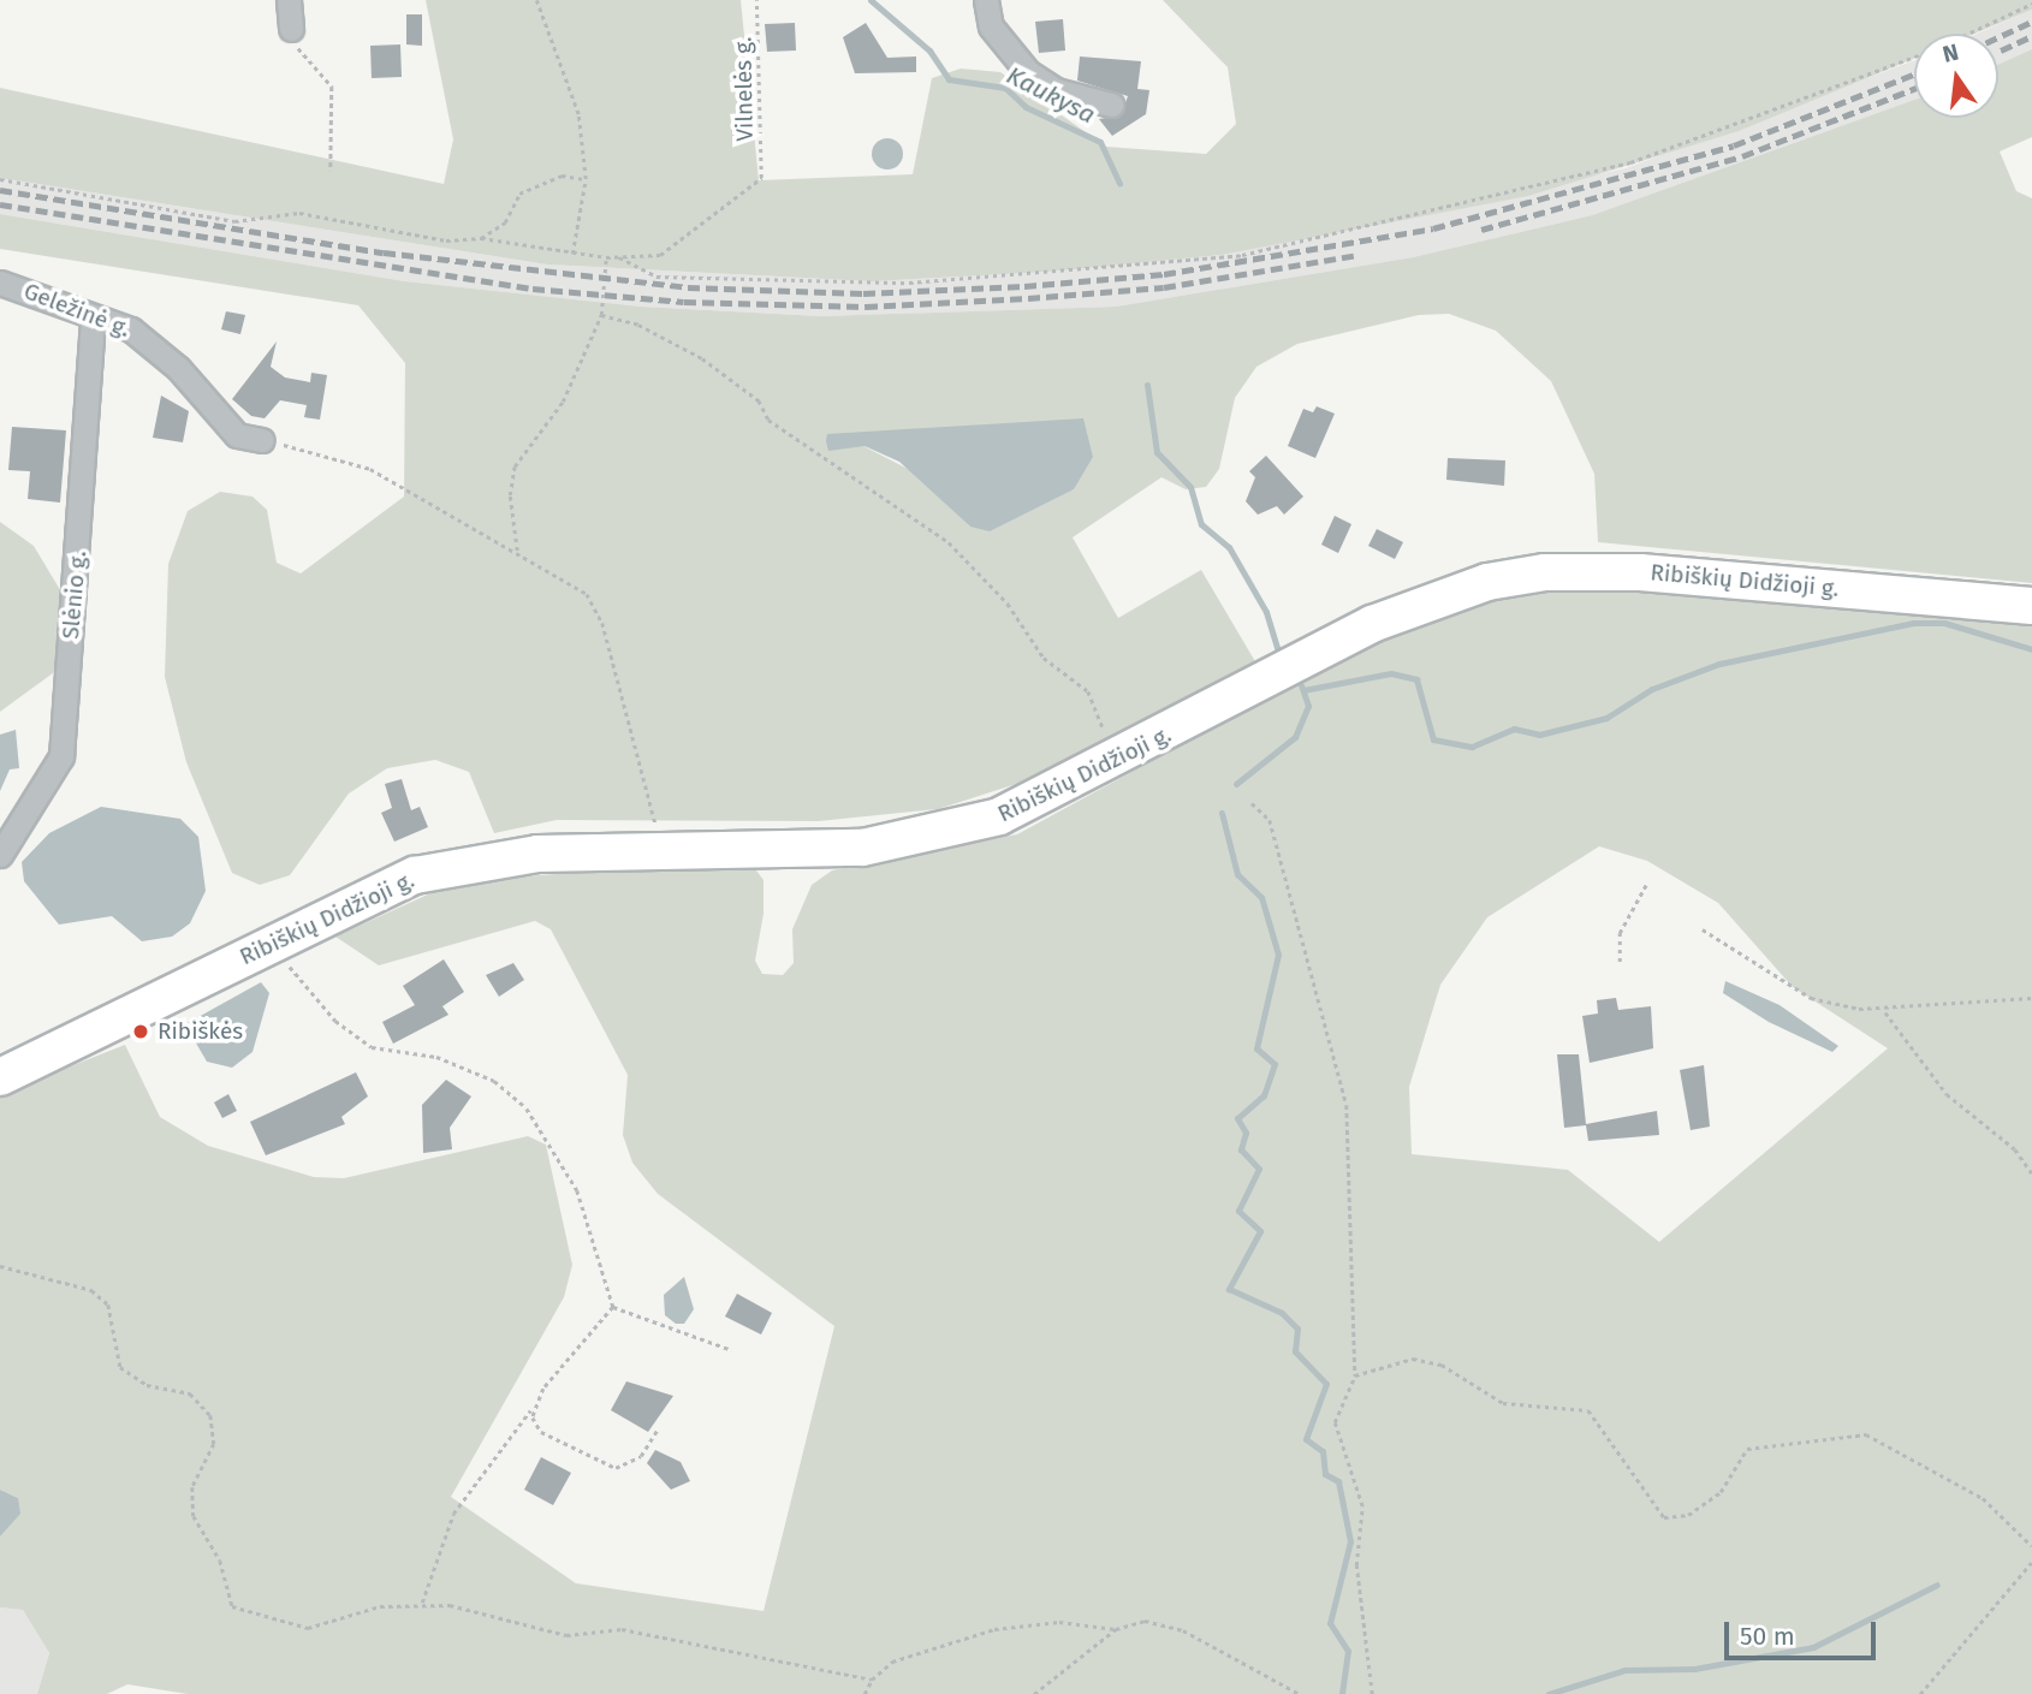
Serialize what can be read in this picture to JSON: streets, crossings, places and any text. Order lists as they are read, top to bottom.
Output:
{
  "streets": {
    "main road": ["Ribiškių Didžioji g."],
    "street": ["Geležinė g.", "Slėnio g."],
    "path": ["Vilnelės g."]
  },
  "crossings": [
    ["Geležinė g.", "Slėnio g."]
  ],
  "water": ["Kaukysa"],
  "places": ["Ribiškės"],
  "scale_bar": "50 m",
  "north": "top"
}
